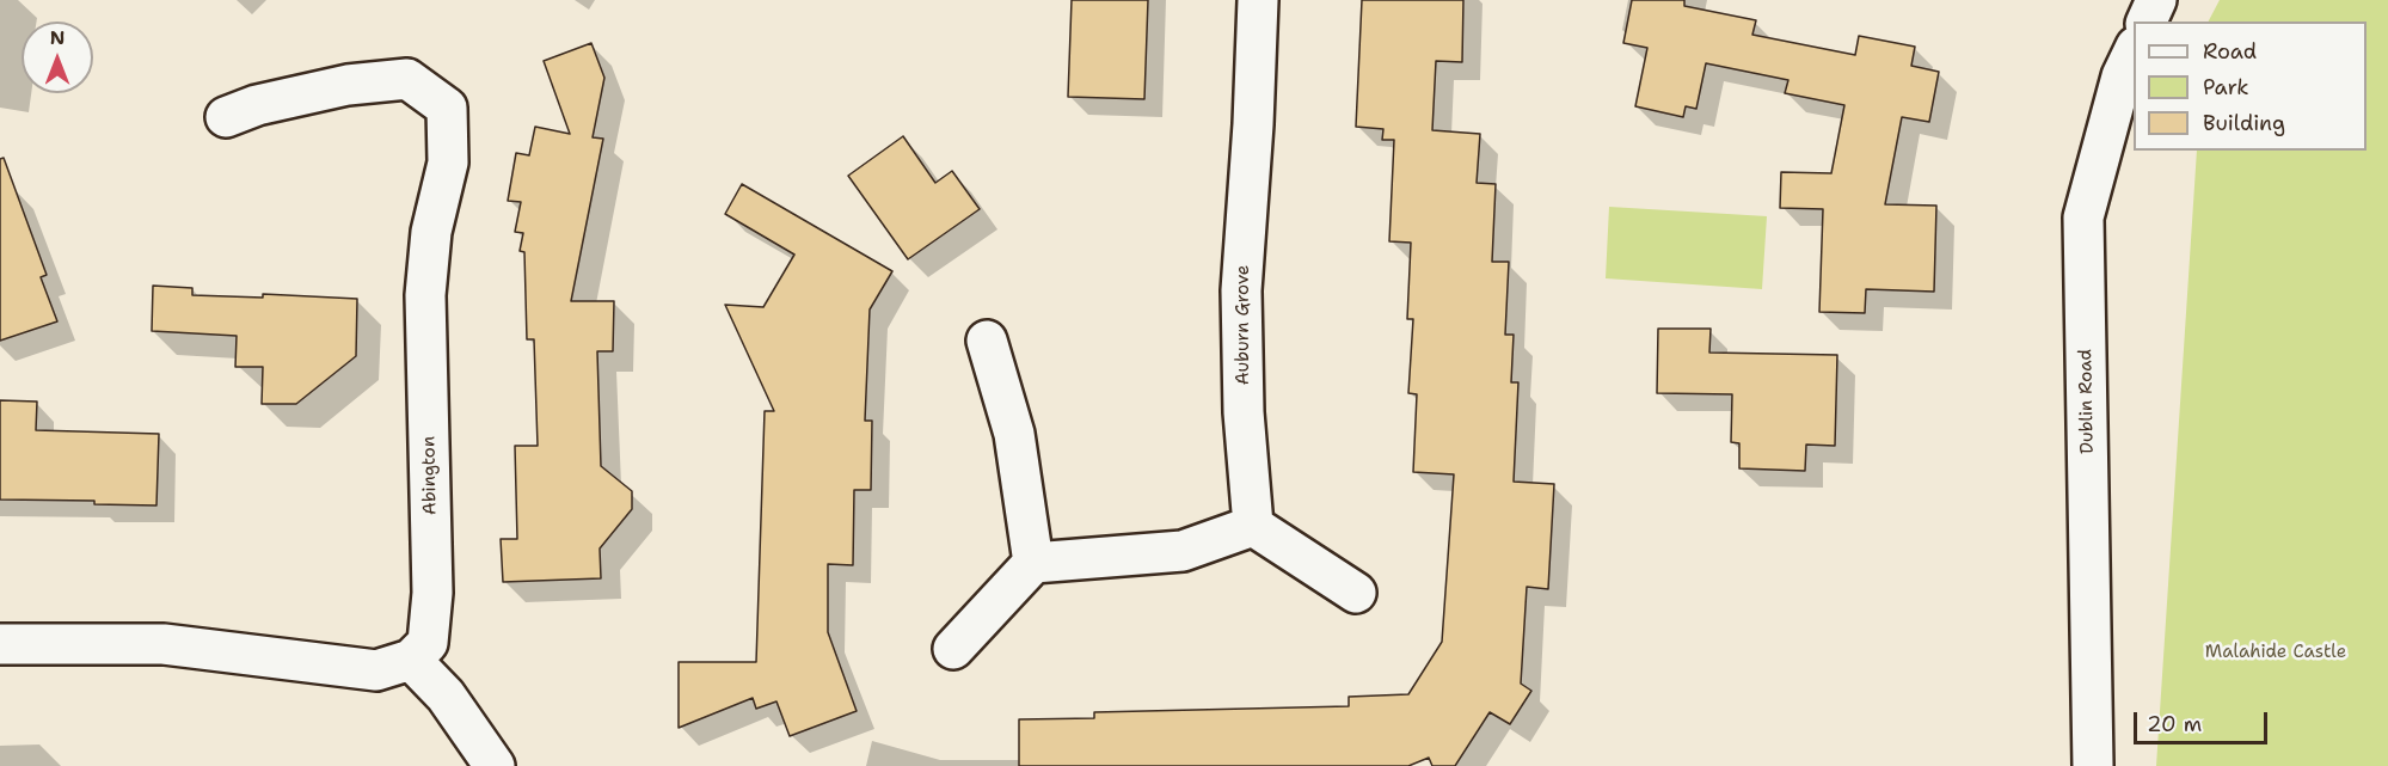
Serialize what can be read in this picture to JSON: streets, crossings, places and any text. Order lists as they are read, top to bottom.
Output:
{
  "streets": {
    "street": ["Auburn Grove", "Dublin Road", "Abington"]
  },
  "parks": ["Malahide Castle"],
  "legend": ["Road", "Park", "Building"],
  "scale_bar": "20 m",
  "north": "top"
}
